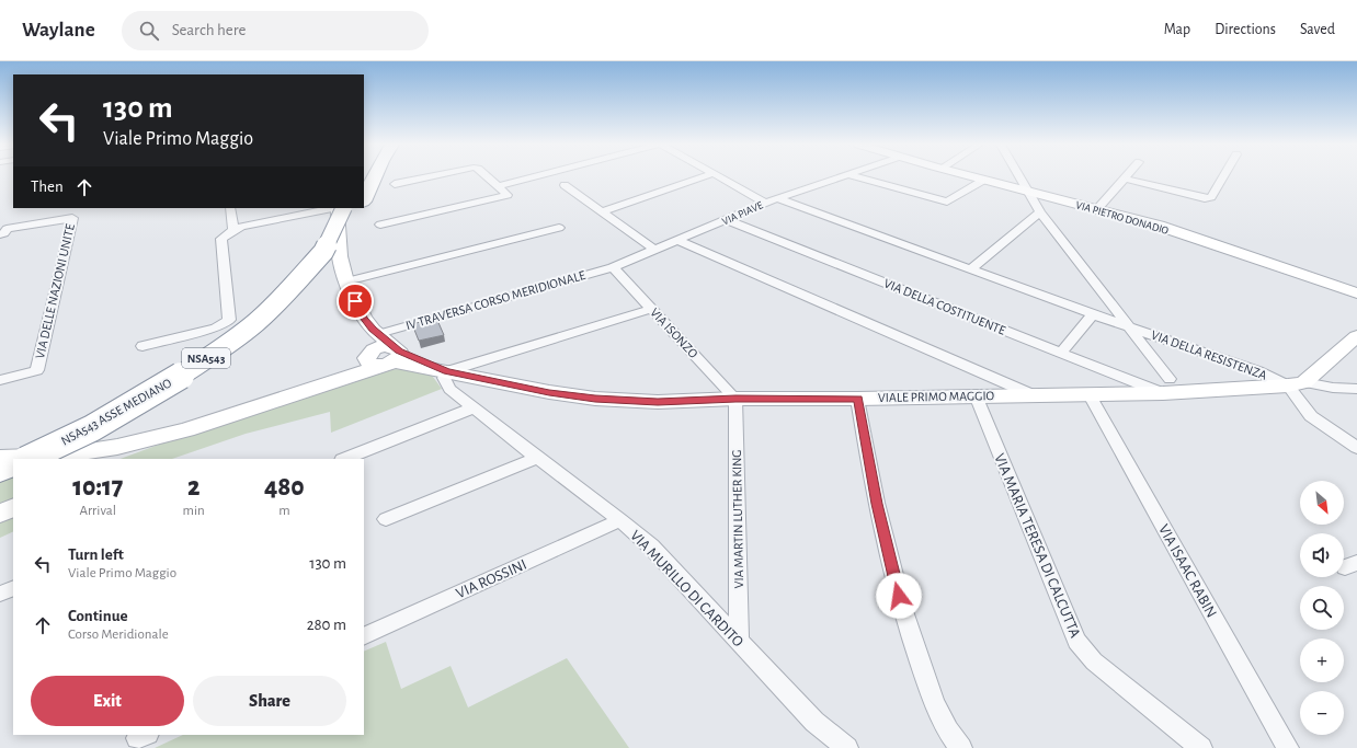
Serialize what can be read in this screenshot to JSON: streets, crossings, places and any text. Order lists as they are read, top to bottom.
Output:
{
  "streets": {
    "highway": ["NSA543", "NSA543 ASSE MEDIANO"],
    "street": [
      "VIA PIAVE",
      "VIA PIETRO DONADIO",
      "VIA DELLE NAZIONI UNITE",
      "IV TRAVERSA CORSO MERIDIONALE",
      "VIA DELLA COSTITUENTE",
      "VIA ISONZO",
      "VIA DELLA RESISTENZA",
      "VIALE PRIMO MAGGIO",
      "VIA MARTIN LUTHER KING",
      "VIA MARIA TERESA DI CALCUTTA",
      "VIA ISAAC RABIN",
      "VIA ROSSINI",
      "VIA MURILLO DI CARDITO"
    ]
  },
  "crossings": [
    ["VIA PIAVE", "IV TRAVERSA CORSO MERIDIONALE"],
    ["VIA PIAVE", "VIA DELLA COSTITUENTE"],
    ["VIA PIAVE", "VIA ISONZO"],
    ["VIA PIAVE", "VIA DELLA RESISTENZA"],
    ["IV TRAVERSA CORSO MERIDIONALE", "VIA ISONZO"],
    ["VIA DELLA COSTITUENTE", "VIALE PRIMO MAGGIO"],
    ["VIA ISONZO", "VIALE PRIMO MAGGIO"],
    ["VIA ISONZO", "VIA MARTIN LUTHER KING"],
    ["VIA DELLA RESISTENZA", "VIALE PRIMO MAGGIO"],
    ["VIALE PRIMO MAGGIO", "VIA MARTIN LUTHER KING"],
    ["VIALE PRIMO MAGGIO", "VIA MARIA TERESA DI CALCUTTA"],
    ["VIALE PRIMO MAGGIO", "VIA ISAAC RABIN"],
    ["VIALE PRIMO MAGGIO", "VIA MURILLO DI CARDITO"],
    ["VIA MARTIN LUTHER KING", "VIA MURILLO DI CARDITO"],
    ["VIA ROSSINI", "VIA MURILLO DI CARDITO"]
  ],
  "north": "bottom right",
  "page": {
    "header": "Waylane",
    "search": "Search here",
    "nav": ["Map", "Directions", "Saved"],
    "turn": ["130 m", "Viale Primo Maggio"],
    "then": "Then",
    "eta": [
      "10:17",
      "Arrival",
      "2",
      "min",
      "480",
      "m"
    ],
    "map_buttons": ["+", "−"],
    "list": [
      {
        "name": "Turn left",
        "note": "Viale Primo Maggio",
        "value": "130 m"
      },
      {
        "name": "Continue",
        "note": "Corso Meridionale",
        "value": "280 m"
      }
    ],
    "buttons": ["Exit", "Share"]
  }
}
